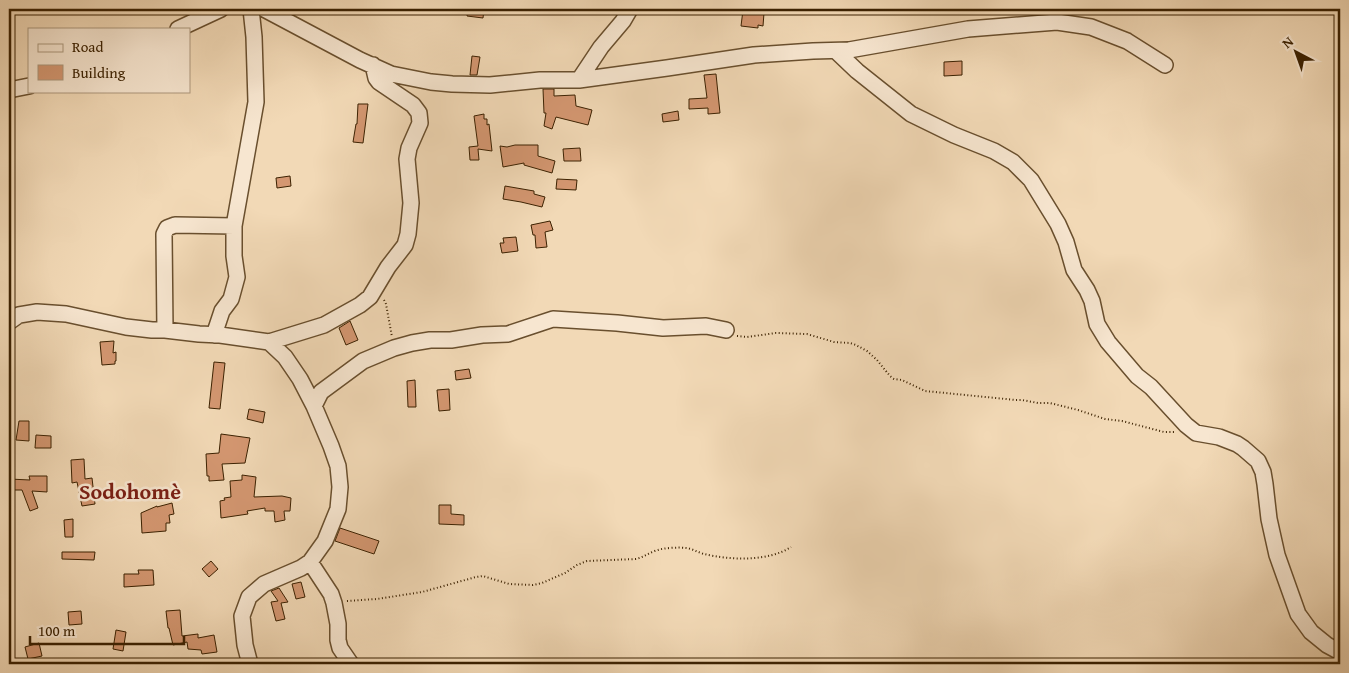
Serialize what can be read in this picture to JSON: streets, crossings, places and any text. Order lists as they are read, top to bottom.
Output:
{
  "districts": ["Sodohomè"],
  "legend": ["Road", "Building"],
  "scale_bar": "100 m",
  "north": "top left"
}
